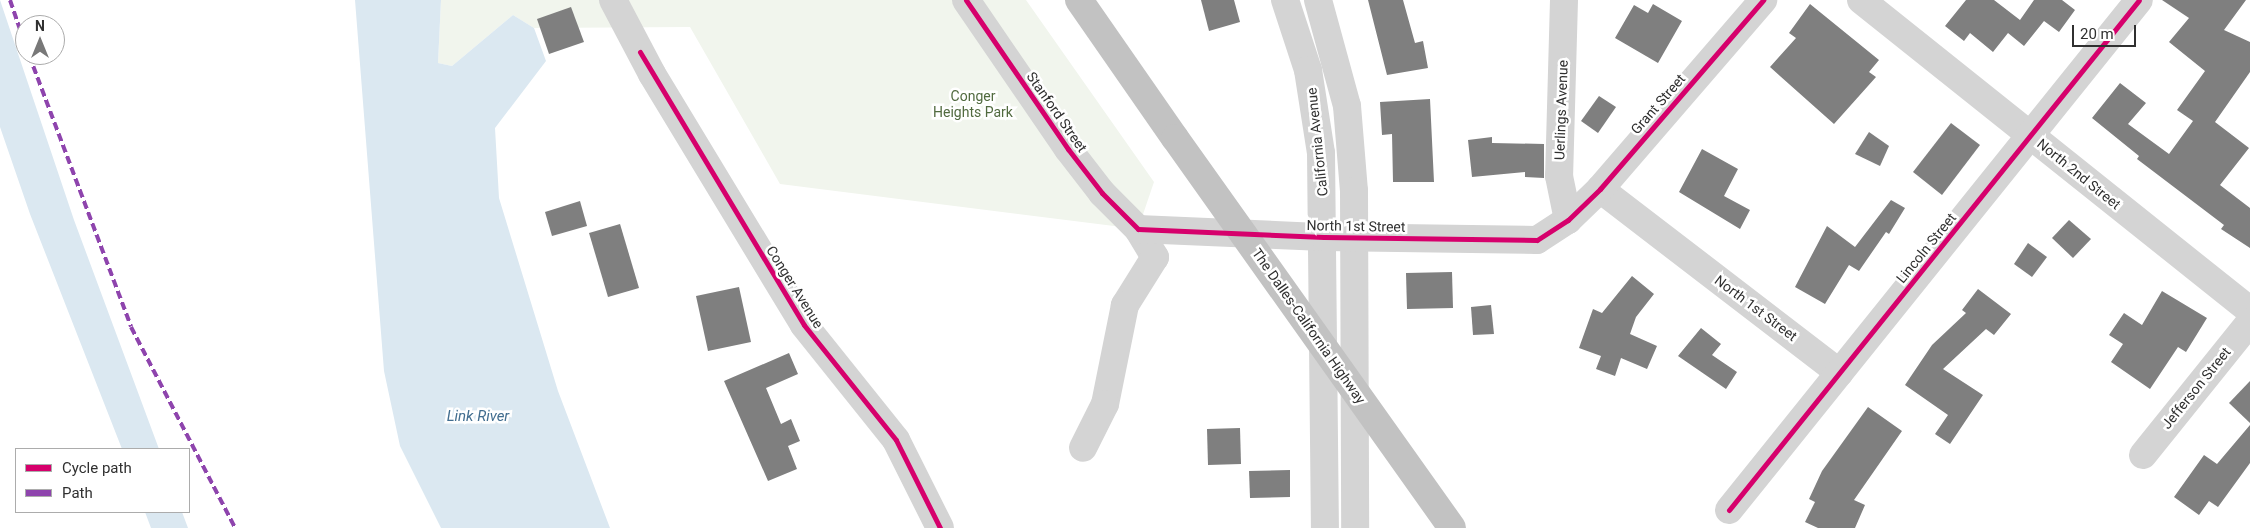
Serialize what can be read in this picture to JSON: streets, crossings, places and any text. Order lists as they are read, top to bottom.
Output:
{
  "streets": {
    "highway": ["The Dalles-California Highway"],
    "street": [
      "Grant Street",
      "Uerlings Avenue",
      "Stanford Street",
      "California Avenue",
      "North 2nd Street",
      "North 1st Street",
      "Lincoln Street",
      "Conger Avenue",
      "Jefferson Street"
    ]
  },
  "crossings": [
    ["Grant Street", "Uerlings Avenue"],
    ["Grant Street", "North 1st Street"],
    ["Uerlings Avenue", "North 1st Street"],
    ["Stanford Street", "North 1st Street"],
    ["California Avenue", "North 1st Street"],
    ["North 2nd Street", "Lincoln Street"],
    ["North 1st Street", "Lincoln Street"]
  ],
  "water": ["Link River"],
  "parks": ["Conger Heights Park"],
  "legend": ["Cycle path", "Path"],
  "scale_bar": "20 m",
  "north": "top"
}
